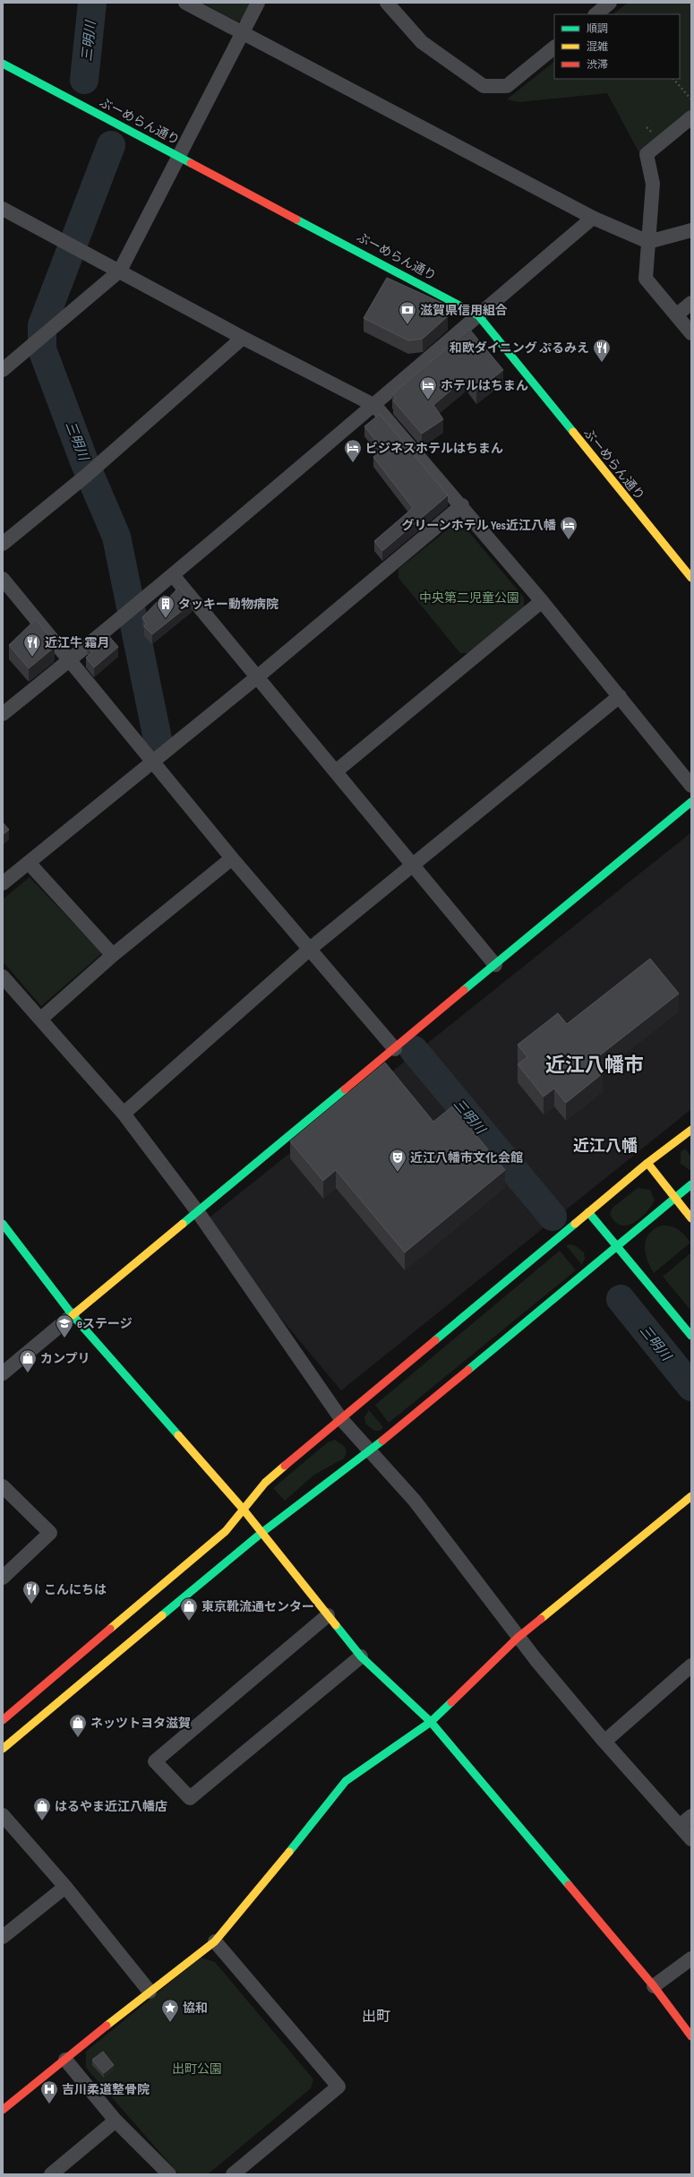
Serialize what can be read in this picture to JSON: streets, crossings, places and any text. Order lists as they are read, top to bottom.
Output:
{
  "streets": {
    "street": ["ぶーめらん通り"]
  },
  "districts": ["近江八幡市", "近江八幡", "出町"],
  "water": ["三明川"],
  "parks": ["中央第二児童公園", "出町公園"],
  "places": {
    "bank": ["滋賀県信用組合"],
    "restaurant": ["和欧ダイニング ぷるみえ", "近江牛 霜月", "こんにちは"],
    "hotel": ["ホテルはちまん", "ビジネスホテルはちまん", "グリーンホテル Yes近江八幡"],
    "building": ["タッキー動物病院"],
    "theatre": ["近江八幡市文化会館"],
    "school or university": ["eステージ"],
    "shop": [
      "カンプリ",
      "東京靴流通センター",
      "ネッツトヨタ滋賀",
      "はるやま近江八幡店"
    ],
    "place": ["協和"],
    "hospital": ["吉川柔道整骨院"]
  },
  "legend": ["順調", "混雑", "渋滞"]
}
